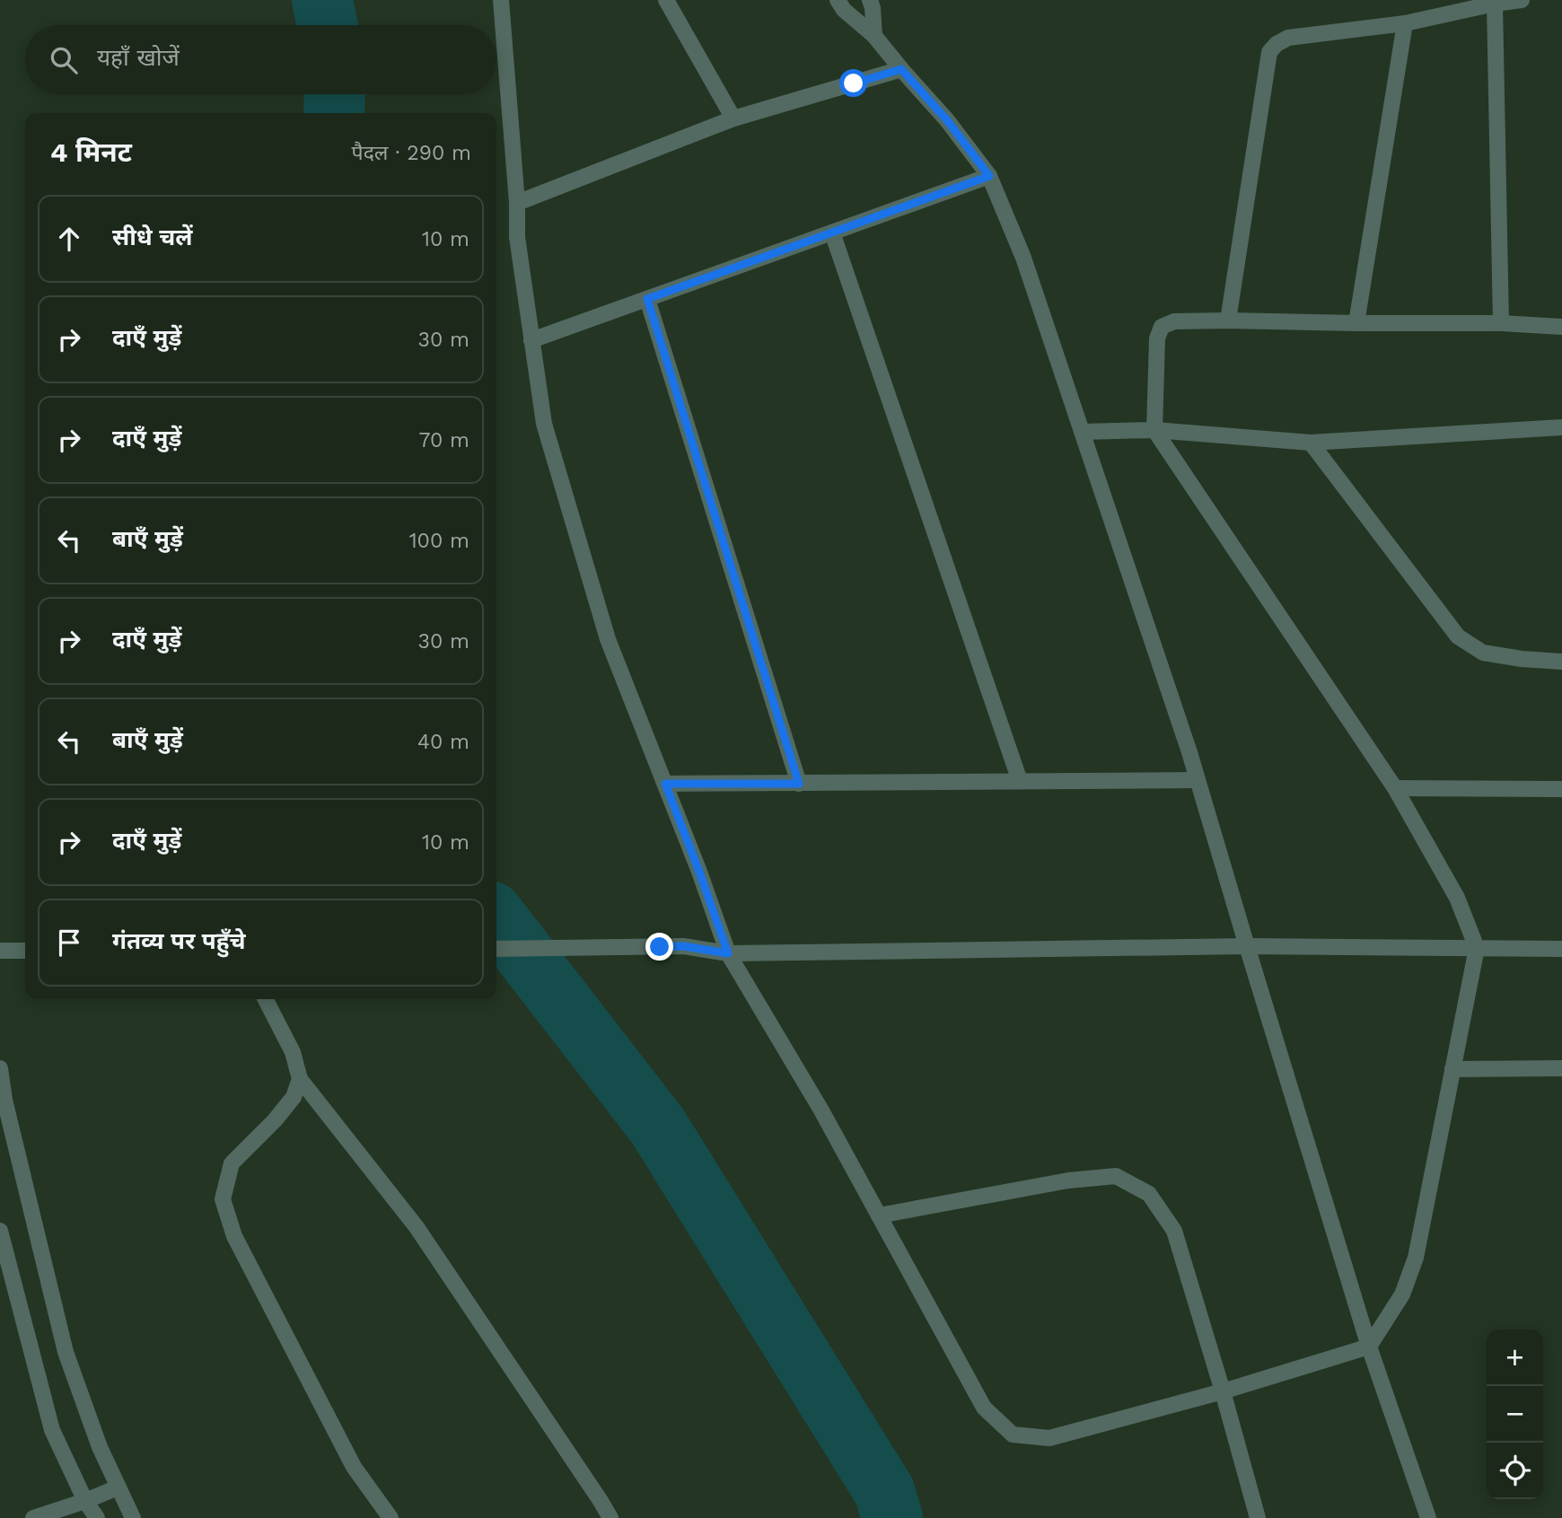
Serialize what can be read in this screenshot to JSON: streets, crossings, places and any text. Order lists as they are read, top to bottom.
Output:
{
  "page": {
    "search": "यहाँ खोजें",
    "heading": ["4 मिनट", "पैदल · 290 m"],
    "list": [
      ["सीधे चलें", "10 m"],
      ["दाएँ मुड़ें", "30 m"],
      ["दाएँ मुड़ें", "70 m"],
      ["बाएँ मुड़ें", "100 m"],
      ["दाएँ मुड़ें", "30 m"],
      ["बाएँ मुड़ें", "40 m"],
      ["दाएँ मुड़ें", "10 m"],
      "गंतव्य पर पहुँचे"
    ],
    "map_buttons": ["+", "−"]
  }
}
